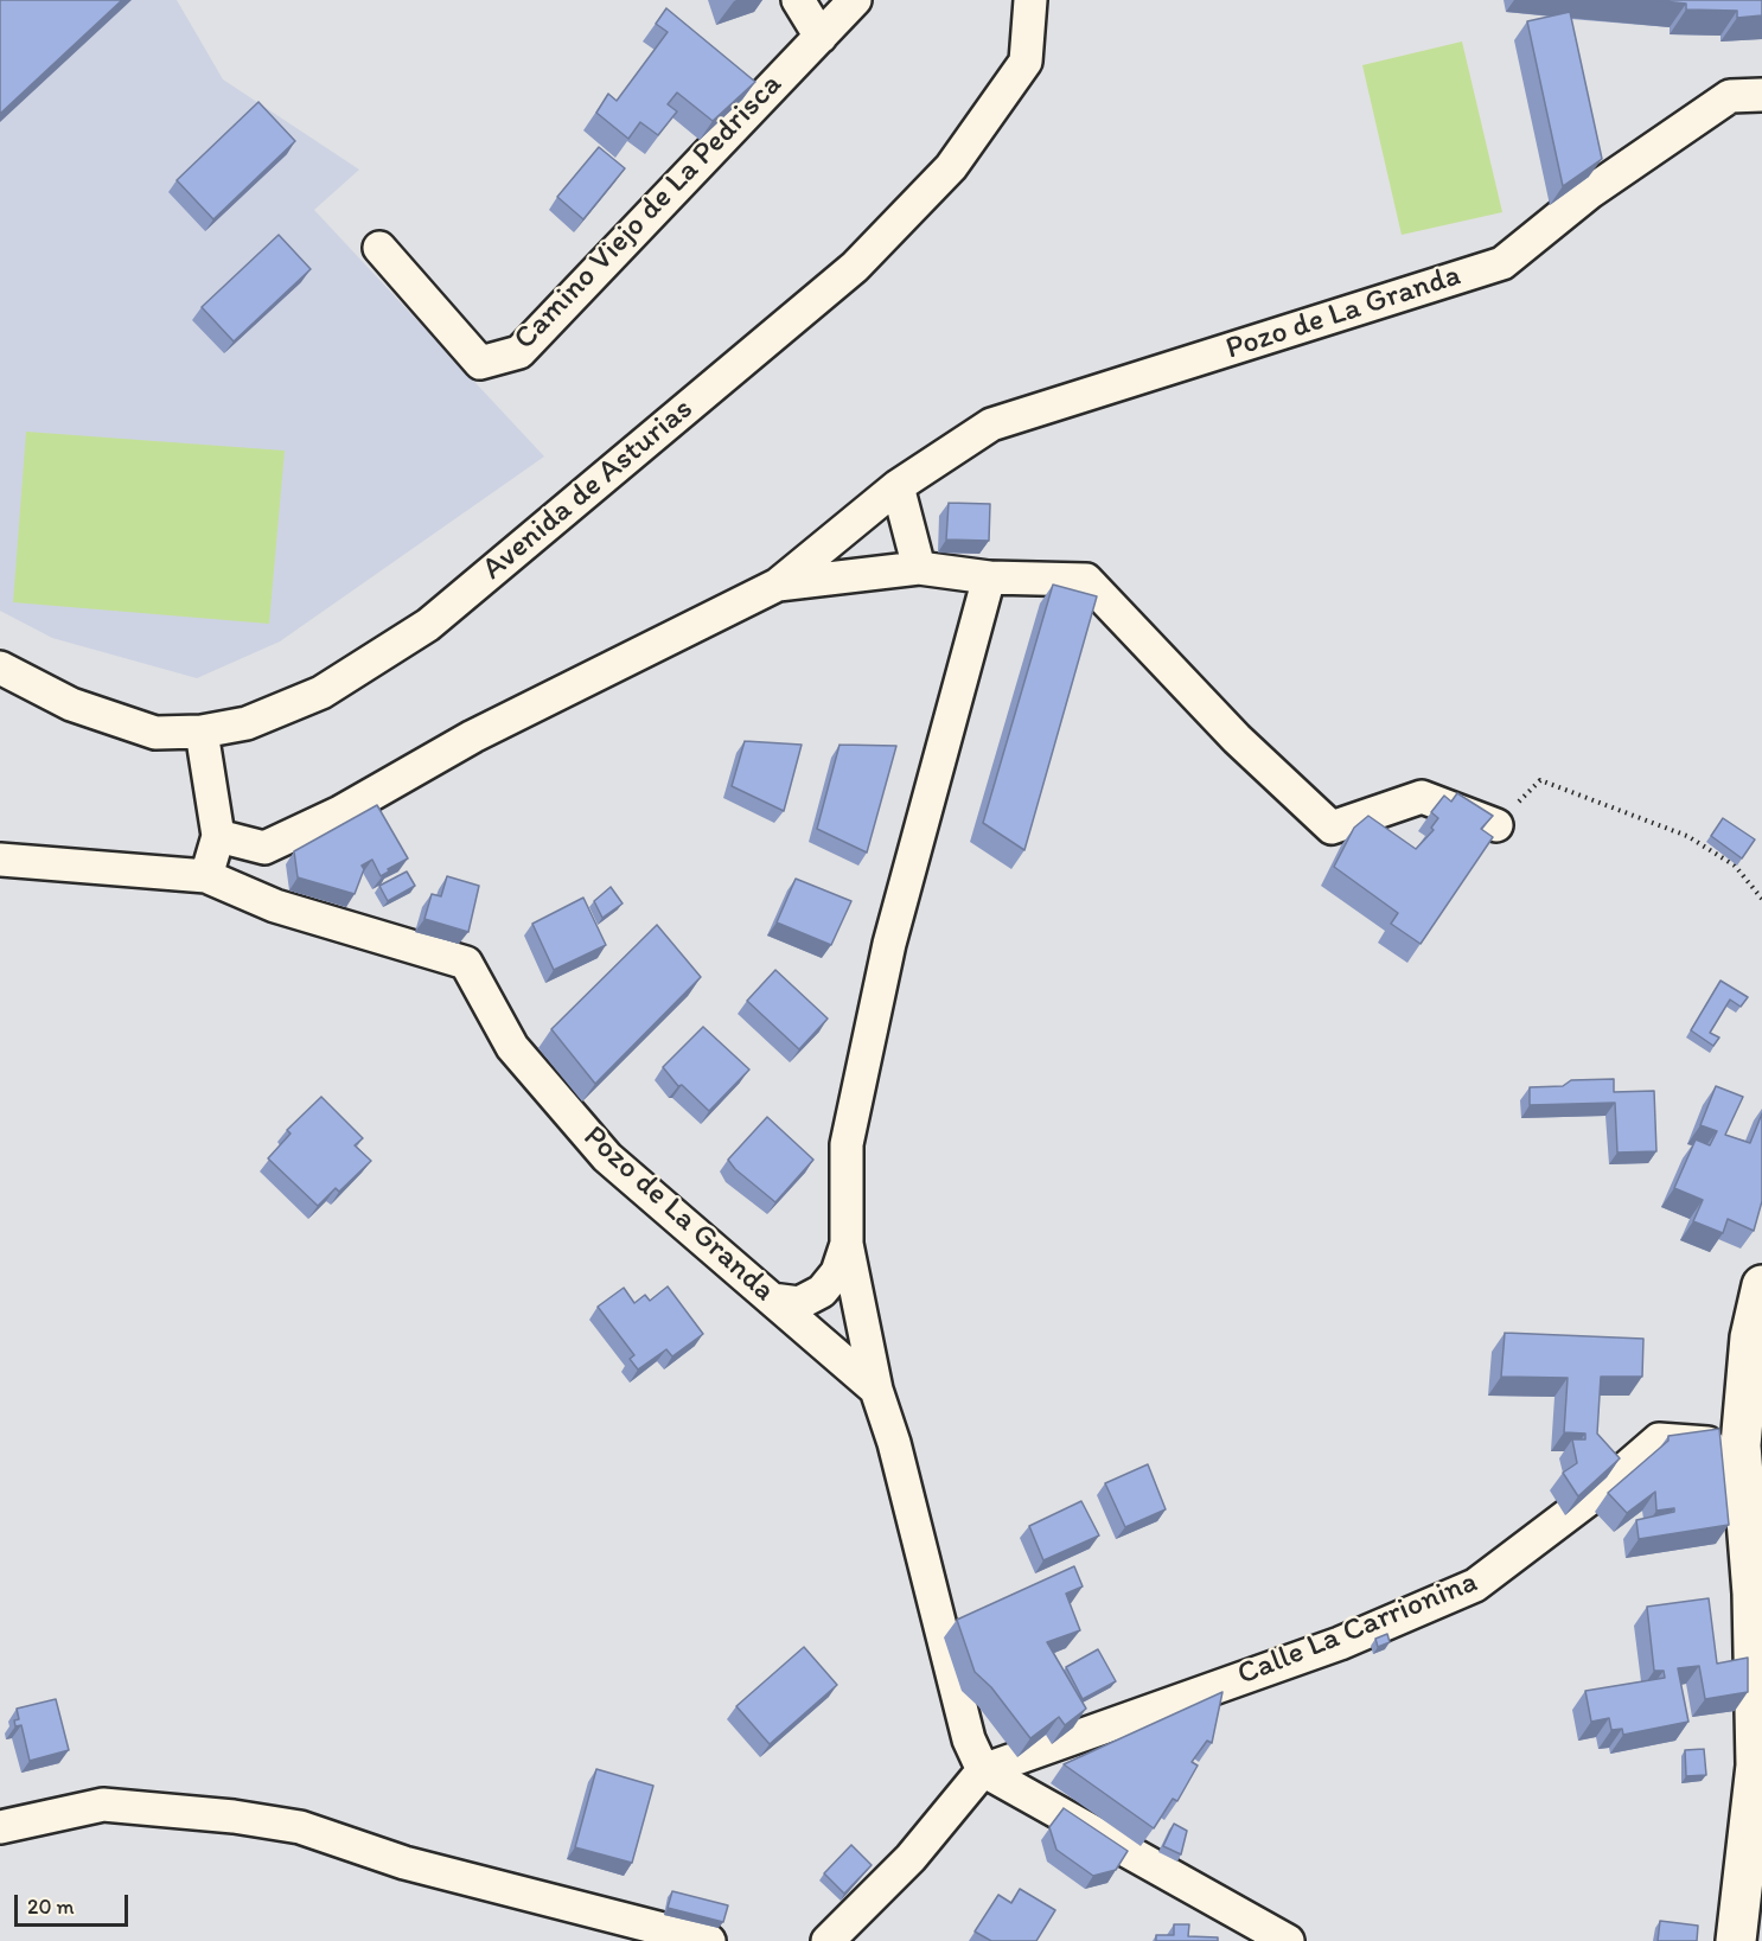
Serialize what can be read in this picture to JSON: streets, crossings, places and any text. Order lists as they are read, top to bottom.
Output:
{
  "streets": {
    "street": [
      "Camino Viejo de La Pedrisca",
      "Pozo de La Granda",
      "Avenida de Asturias",
      "Calle La Carrionina"
    ]
  },
  "scale_bar": "20 m"
}
